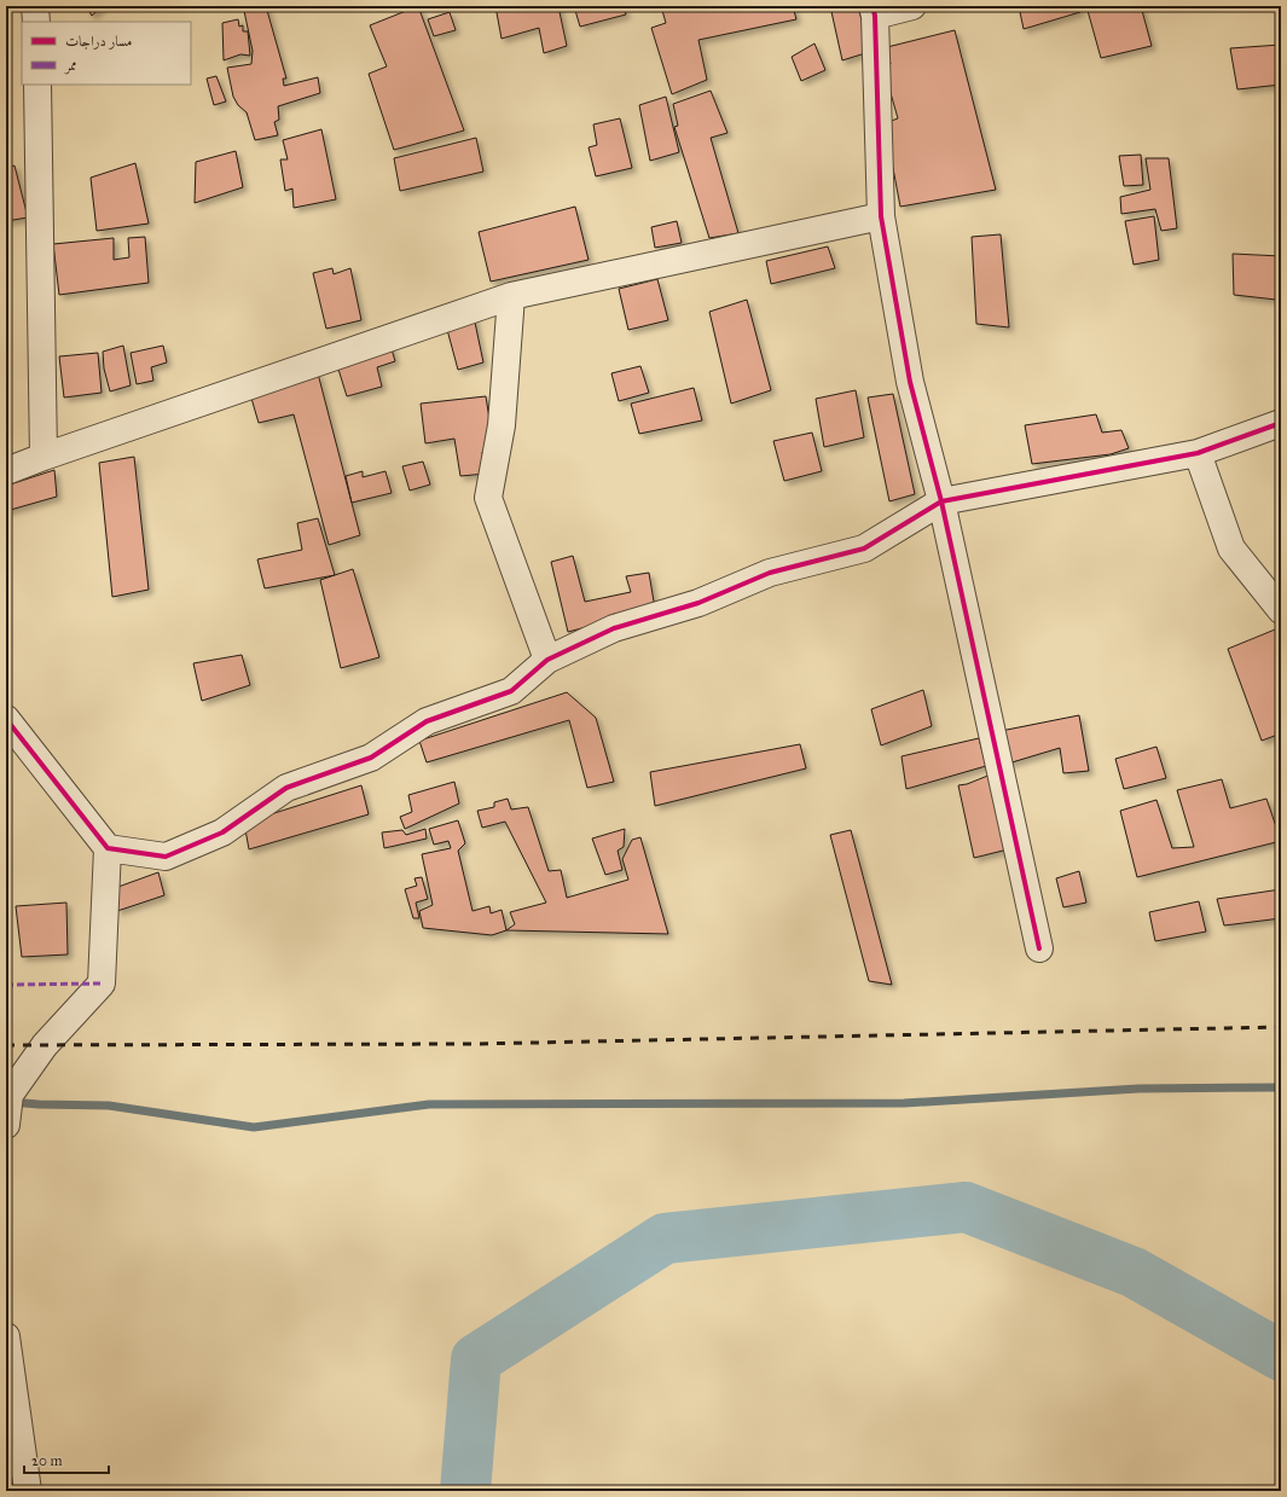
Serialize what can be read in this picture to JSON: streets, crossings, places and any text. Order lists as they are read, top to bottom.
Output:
{
  "legend": ["مسار دراجات", "ممر"],
  "scale_bar": "20 m"
}
